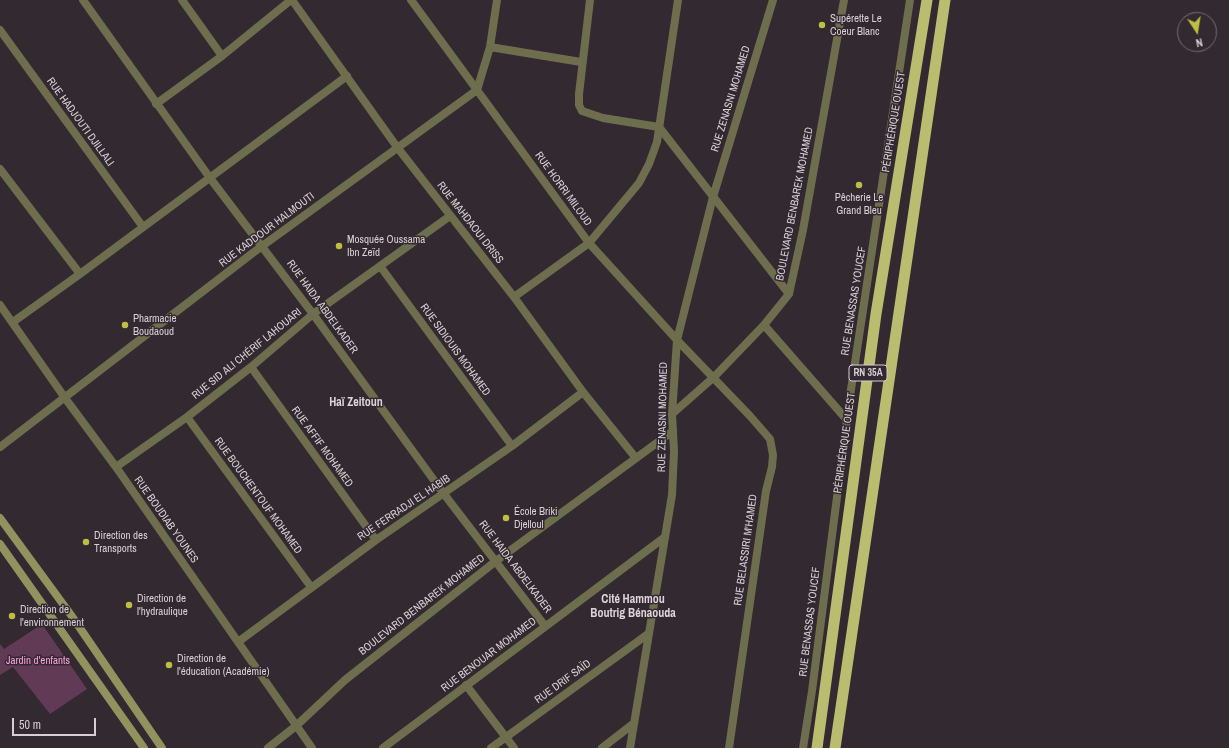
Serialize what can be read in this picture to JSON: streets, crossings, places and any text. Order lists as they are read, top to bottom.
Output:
{
  "streets": {
    "highway": ["PÉRIPHÉRIQUE OUEST", "RN 35A"],
    "street": [
      "RUE ZENASNI MOHAMED",
      "RUE HADJOUTI DJILLALI",
      "RUE HORRI MILOUD",
      "BOULEVARD BENBAREK MOHAMED",
      "RUE MAHDAOUI DRISS",
      "RUE KADDOUR HALMOUTI",
      "RUE BENASSAS YOUCEF",
      "RUE HAIDA ABDELKADER",
      "RUE SIDIOUIS MOHAMED",
      "RUE SID ALI CHÉRIF LAHOUARI",
      "RUE AFFIF MOHAMED",
      "RUE BOUCHENTOUF MOHAMED",
      "RUE FERRADJI EL HABIB",
      "RUE BOUDIAB YOUNES",
      "RUE BELASSIRI M'HAMED",
      "RUE BENOUAR MOHAMED",
      "RUE DRIF SAÏD"
    ]
  },
  "crossings": [
    ["RUE ZENASNI MOHAMED", "RUE HORRI MILOUD"],
    ["RUE ZENASNI MOHAMED", "BOULEVARD BENBAREK MOHAMED"],
    ["RUE ZENASNI MOHAMED", "RUE BENOUAR MOHAMED"],
    ["RUE ZENASNI MOHAMED", "RUE DRIF SAÏD"],
    ["RUE HORRI MILOUD", "BOULEVARD BENBAREK MOHAMED"],
    ["RUE HORRI MILOUD", "RUE KADDOUR HALMOUTI"],
    ["RUE HORRI MILOUD", "RUE BELASSIRI M'HAMED"],
    ["BOULEVARD BENBAREK MOHAMED", "RUE MAHDAOUI DRISS"],
    ["BOULEVARD BENBAREK MOHAMED", "RUE HAIDA ABDELKADER"],
    ["BOULEVARD BENBAREK MOHAMED", "RUE BOUDIAB YOUNES"],
    ["BOULEVARD BENBAREK MOHAMED", "RUE BELASSIRI M'HAMED"],
    ["RUE MAHDAOUI DRISS", "RUE KADDOUR HALMOUTI"],
    ["RUE MAHDAOUI DRISS", "RUE SID ALI CHÉRIF LAHOUARI"],
    ["RUE MAHDAOUI DRISS", "RUE FERRADJI EL HABIB"],
    ["RUE KADDOUR HALMOUTI", "RUE HAIDA ABDELKADER"],
    ["RUE KADDOUR HALMOUTI", "RUE BOUDIAB YOUNES"],
    ["RUE HAIDA ABDELKADER", "RUE SID ALI CHÉRIF LAHOUARI"],
    ["RUE HAIDA ABDELKADER", "RUE FERRADJI EL HABIB"],
    ["RUE HAIDA ABDELKADER", "RUE BENOUAR MOHAMED"],
    ["RUE SIDIOUIS MOHAMED", "RUE SID ALI CHÉRIF LAHOUARI"],
    ["RUE SIDIOUIS MOHAMED", "RUE FERRADJI EL HABIB"],
    ["RUE SID ALI CHÉRIF LAHOUARI", "RUE AFFIF MOHAMED"],
    ["RUE SID ALI CHÉRIF LAHOUARI", "RUE BOUCHENTOUF MOHAMED"],
    ["RUE SID ALI CHÉRIF LAHOUARI", "RUE BOUDIAB YOUNES"],
    ["RUE AFFIF MOHAMED", "RUE FERRADJI EL HABIB"],
    ["RUE BOUCHENTOUF MOHAMED", "RUE FERRADJI EL HABIB"],
    ["RUE FERRADJI EL HABIB", "RUE BOUDIAB YOUNES"]
  ],
  "districts": ["Haï Zeitoun", "Cité Hammou Boutrig Bénaouda"],
  "parks": ["Jardin d'enfants"],
  "places": [
    "Supérette Le Coeur Blanc",
    "Pêcherie Le Grand Bleu",
    "Mosquée Oussama Ibn Zeïd",
    "Pharmacie Boudaoud",
    "École Briki Djelloul",
    "Direction des Transports",
    "Direction de l'hydraulique",
    "Direction de l'environnement",
    "Direction de l'éducation (Académie)"
  ],
  "scale_bar": "50 m",
  "north": "bottom"
}
